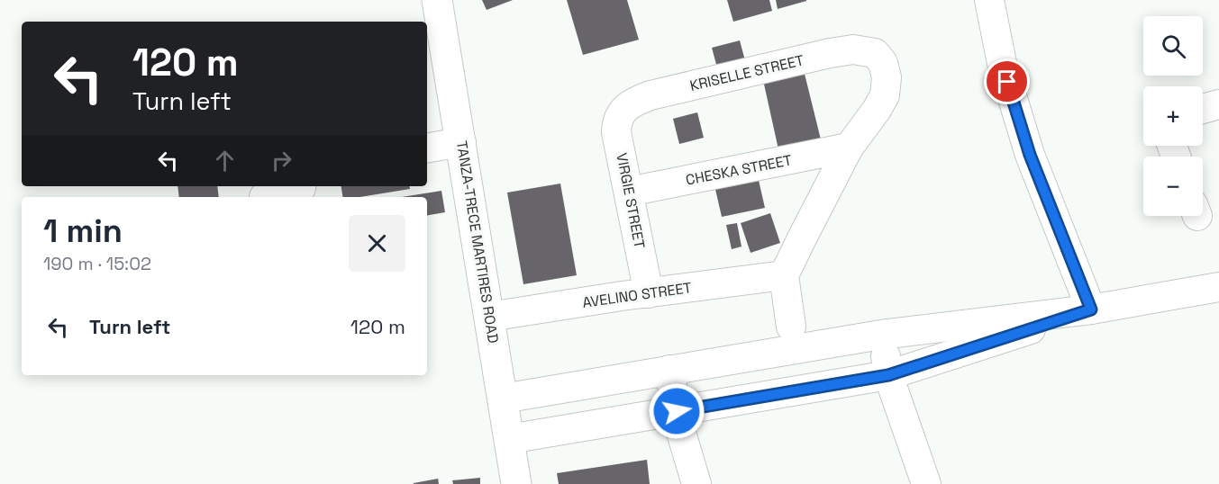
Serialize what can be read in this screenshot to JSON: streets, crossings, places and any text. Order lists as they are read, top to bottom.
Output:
{
  "streets": {
    "main road": ["TANZA-TRECE MARTIRES ROAD"],
    "street": [
      "KRISELLE STREET",
      "CHESKA STREET",
      "VIRGIE STREET",
      "AVELINO STREET"
    ]
  },
  "crossings": [
    ["KRISELLE STREET", "CHESKA STREET"],
    ["KRISELLE STREET", "VIRGIE STREET"],
    ["CHESKA STREET", "VIRGIE STREET"],
    ["VIRGIE STREET", "AVELINO STREET"],
    ["TANZA-TRECE MARTIRES ROAD", "AVELINO STREET"]
  ],
  "page": {
    "map_buttons": ["+", "−"],
    "turn": ["120 m", "Turn left"],
    "heading": ["1 min", "190 m · 15:02"],
    "list": [
      {
        "name": "Turn left",
        "value": "120 m"
      }
    ]
  }
}
